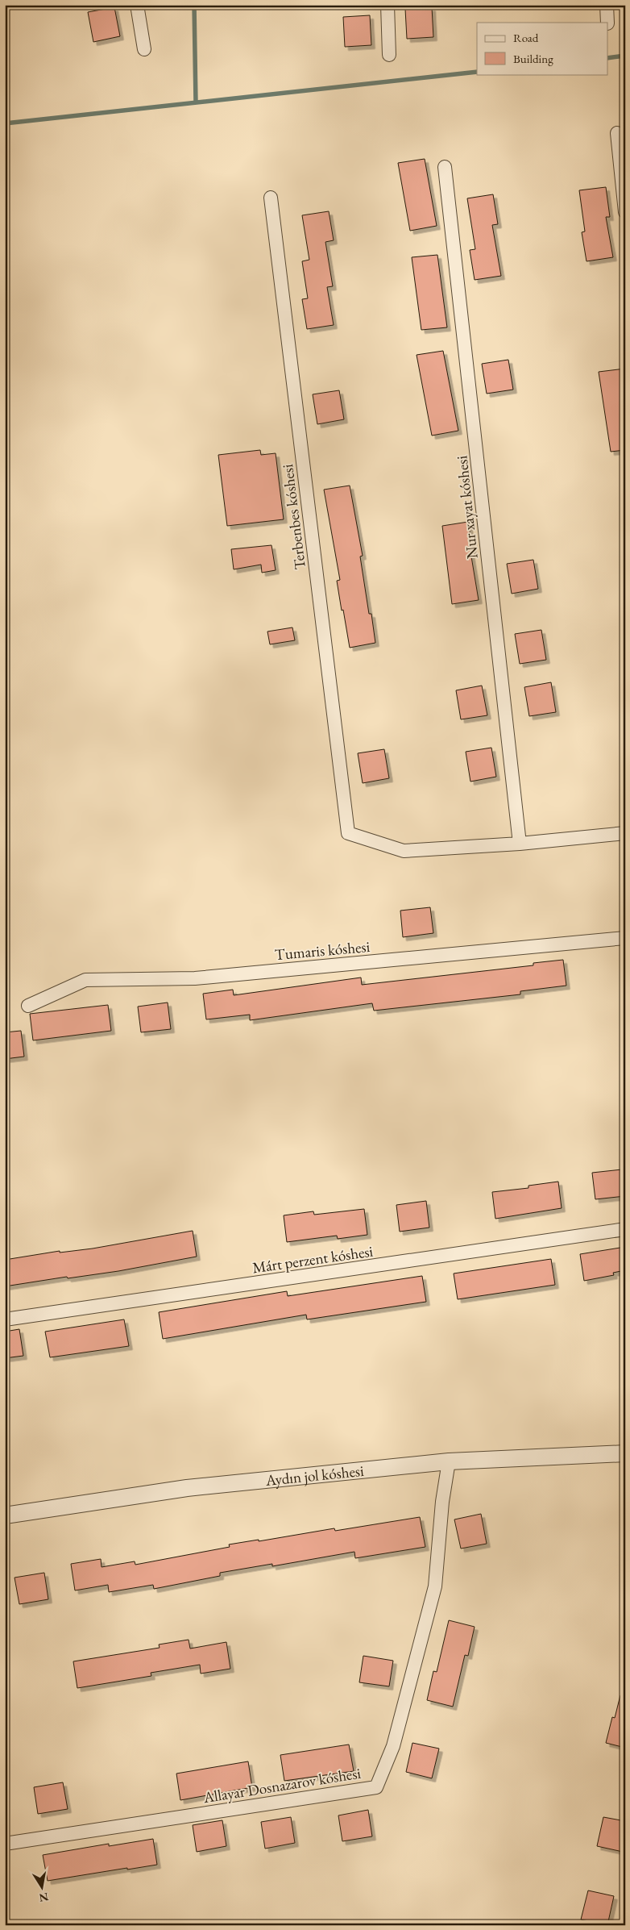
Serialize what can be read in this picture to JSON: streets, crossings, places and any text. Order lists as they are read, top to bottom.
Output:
{
  "streets": {
    "street": [
      "Nur xayat kóshesi",
      "Terbenbes kóshesi",
      "Tumaris kóshesi",
      "Márt perzent kóshesi",
      "Aydın jol kóshesi",
      "Allayar Dosnazarov kóshesi"
    ]
  },
  "crossings": [
    ["Nur xayat kóshesi", "Terbenbes kóshesi"],
    ["Aydın jol kóshesi", "Allayar Dosnazarov kóshesi"]
  ],
  "legend": ["Road", "Building"],
  "north": "bottom"
}
